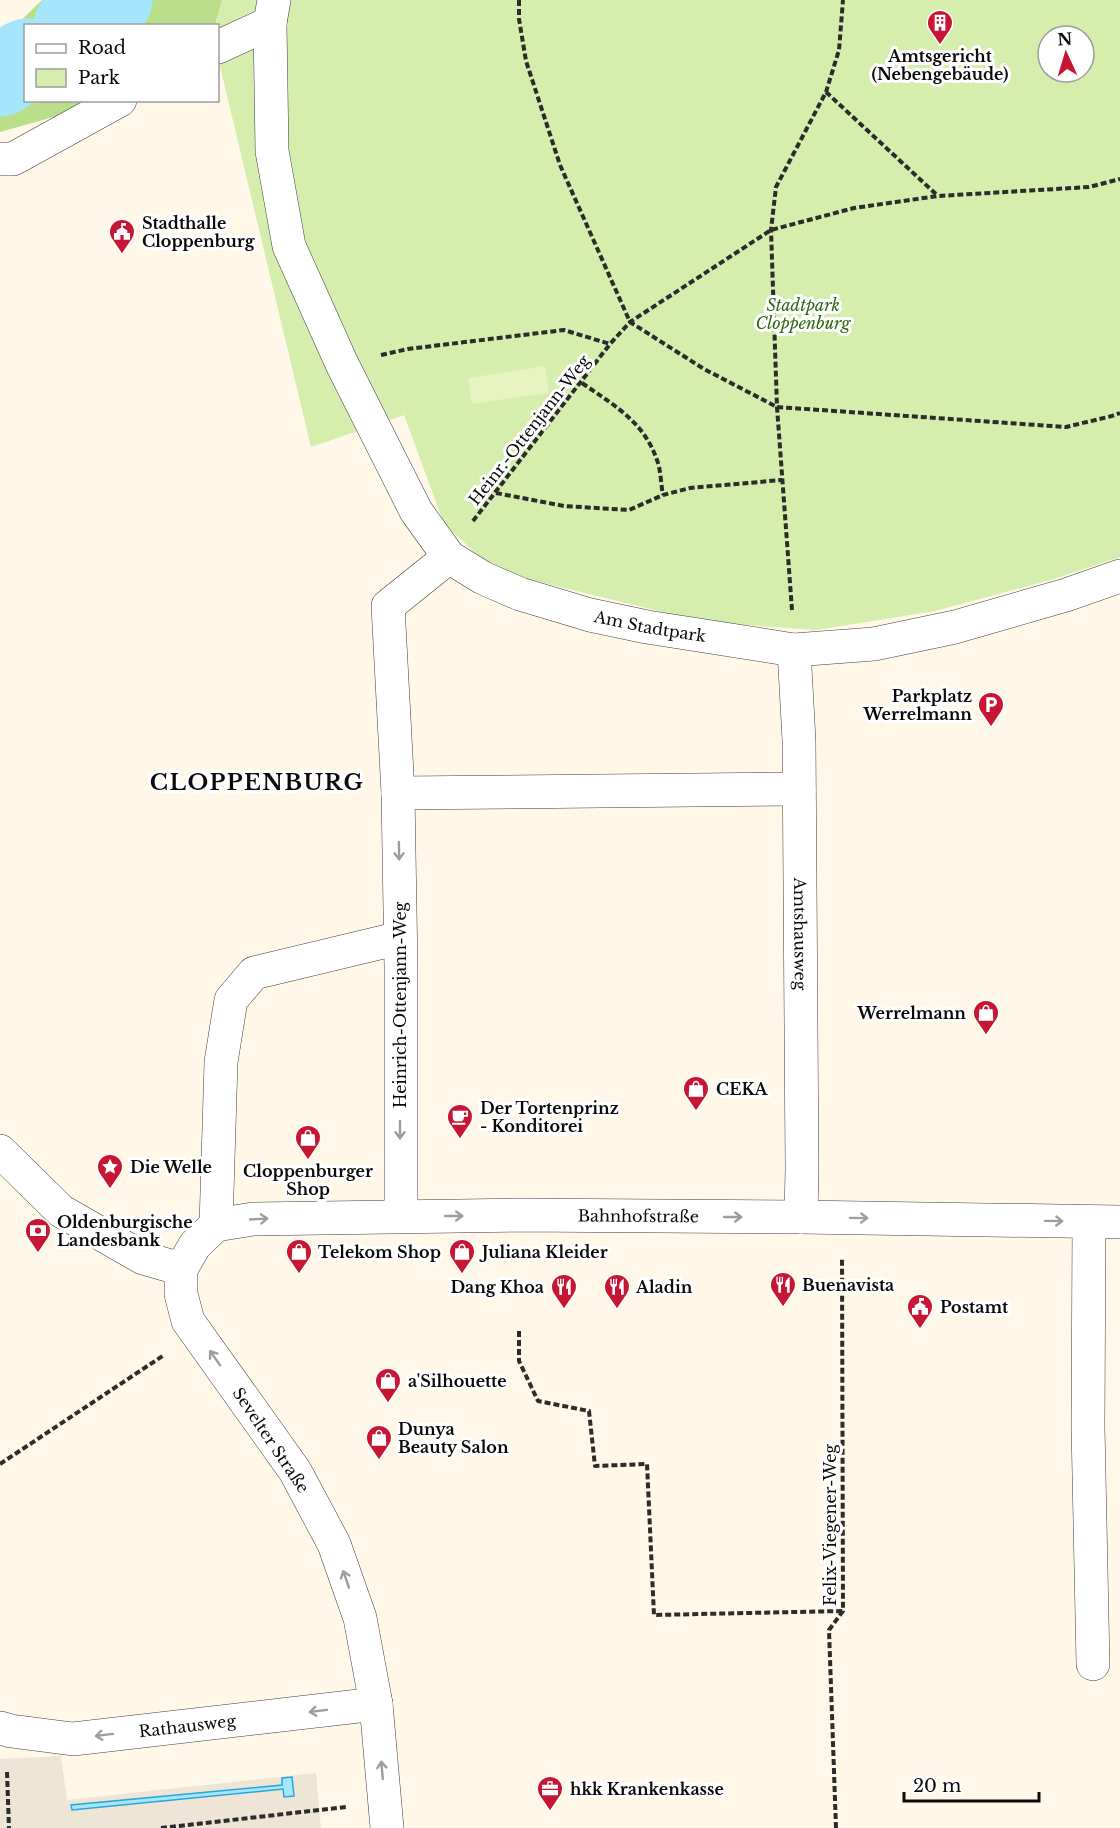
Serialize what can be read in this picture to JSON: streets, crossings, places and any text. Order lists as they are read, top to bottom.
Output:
{
  "streets": {
    "street": [
      "Am Stadtpark",
      "Amtshausweg",
      "Heinrich-Ottenjann-Weg",
      "Bahnhofstraße",
      "Sevelter Straße",
      "Rathausweg"
    ],
    "path": ["Heinr.-Ottenjann-Weg", "Felix-Viegener-Weg"]
  },
  "crossings": [
    ["Heinr.-Ottenjann-Weg", "Am Stadtpark"],
    ["Am Stadtpark", "Amtshausweg"],
    ["Amtshausweg", "Bahnhofstraße"],
    ["Heinrich-Ottenjann-Weg", "Bahnhofstraße"],
    ["Bahnhofstraße", "Felix-Viegener-Weg"],
    ["Sevelter Straße", "Rathausweg"]
  ],
  "one_way": [
    "Heinrich-Ottenjann-Weg",
    "Bahnhofstraße",
    "Sevelter Straße",
    "Rathausweg"
  ],
  "districts": ["CLOPPENBURG"],
  "parks": ["Stadtpark Cloppenburg"],
  "places": {
    "building": ["Amtsgericht (Nebengebäude)"],
    "public building": ["Stadthalle Cloppenburg", "Postamt"],
    "parking": ["Parkplatz Werrelmann"],
    "shop": [
      "Werrelmann",
      "CEKA",
      "Cloppenburger Shop",
      "Telekom Shop",
      "Juliana Kleider",
      "a'Silhouette",
      "Dunya Beauty Salon"
    ],
    "cafe": ["Der Tortenprinz - Konditorei"],
    "place": ["Die Welle"],
    "bank": ["Oldenburgische Landesbank"],
    "restaurant": ["Buenavista", "Dang Khoa", "Aladin"],
    "office": ["hkk Krankenkasse"]
  },
  "legend": ["Road", "Park"],
  "scale_bar": "20 m",
  "north": "top"
}
